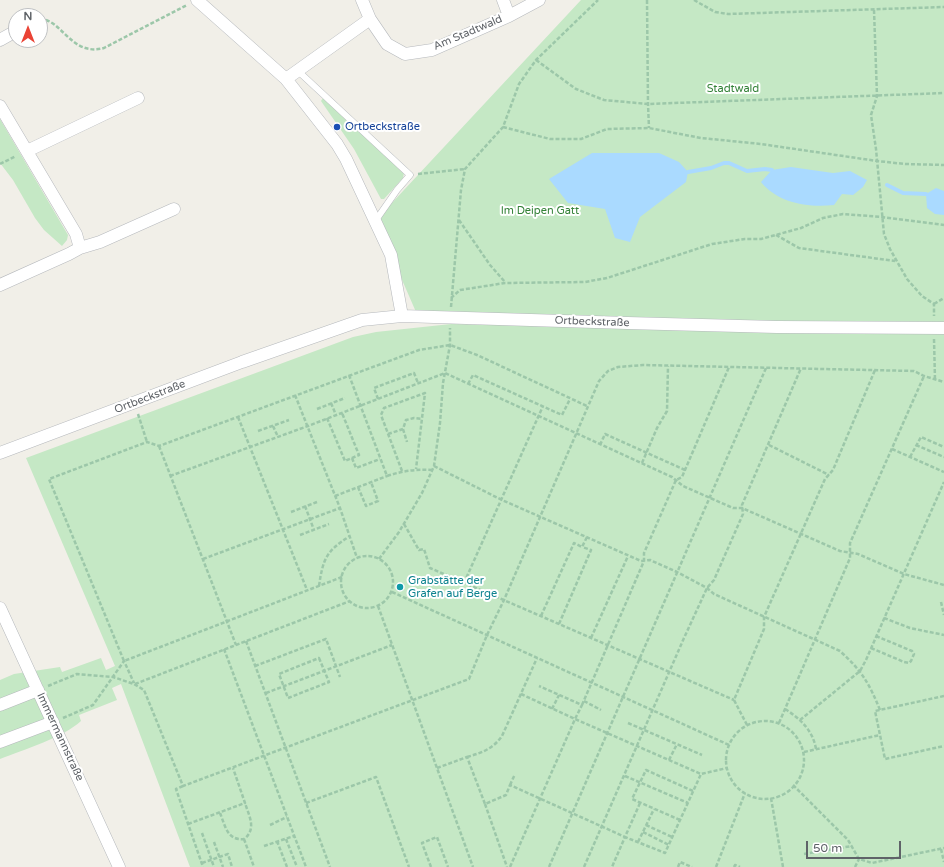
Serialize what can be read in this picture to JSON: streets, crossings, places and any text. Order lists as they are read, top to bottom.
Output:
{
  "streets": {
    "street": ["Am Stadtwald", "Ortbeckstraße", "Immermannstraße"]
  },
  "parks": ["Stadtwald", "Im Deipen Gatt"],
  "places": ["Ortbeckstraße", "Grabstätte der Grafen auf Berge"],
  "scale_bar": "50 m",
  "north": "top"
}
